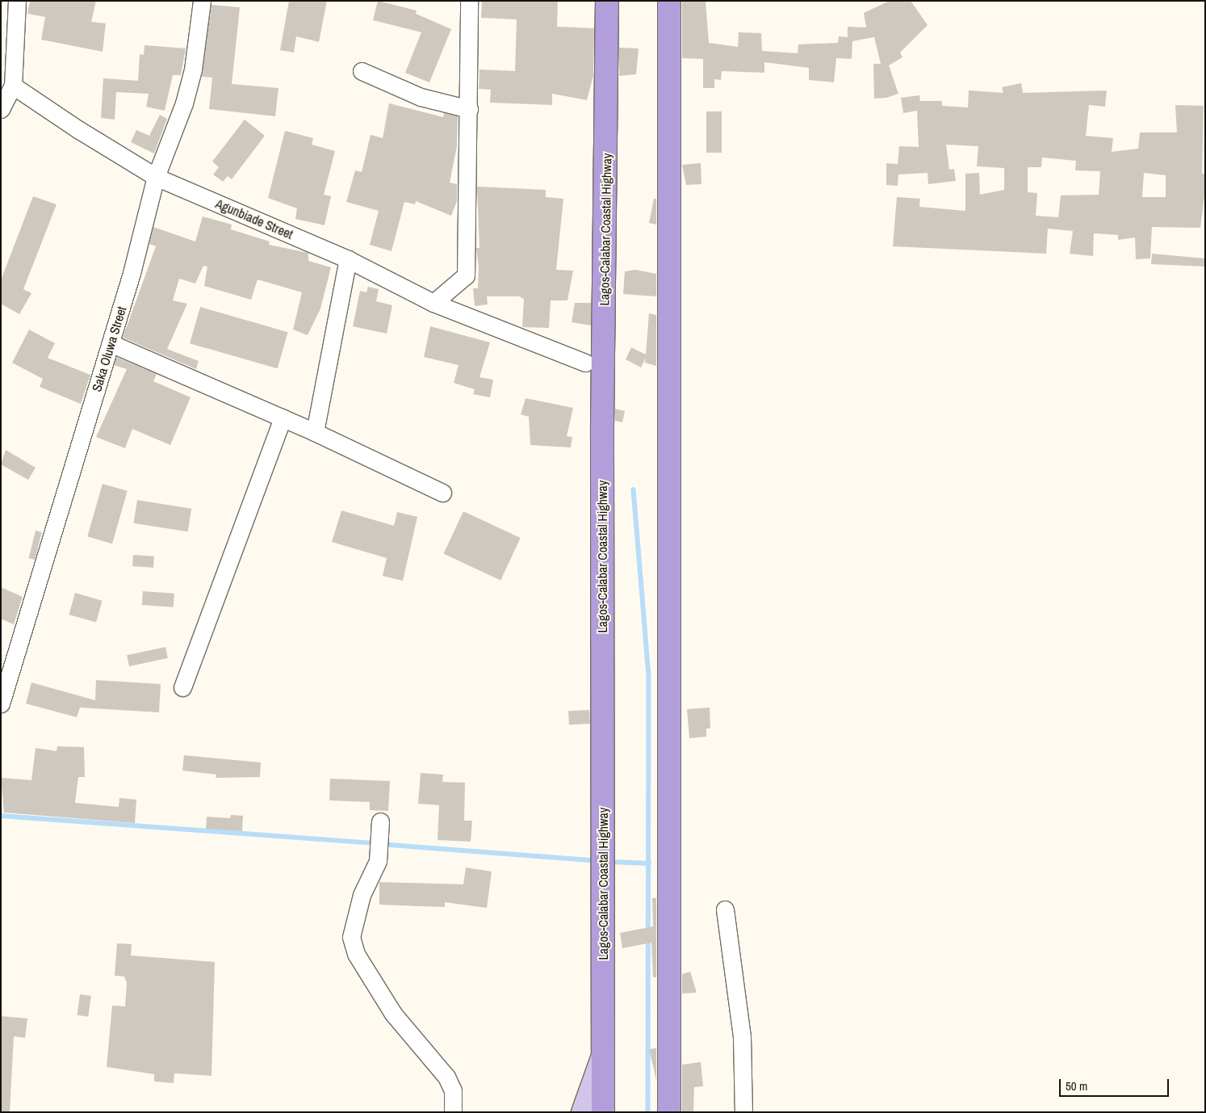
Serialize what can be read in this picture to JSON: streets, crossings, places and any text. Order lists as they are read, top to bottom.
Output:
{
  "streets": {
    "highway": ["Lagos-Calabar Coastal Highway"],
    "street": ["Agunbiade Street", "Saka Oluwa Street"]
  },
  "crossings": [
    ["Agunbiade Street", "Saka Oluwa Street"]
  ],
  "scale_bar": "50 m"
}
